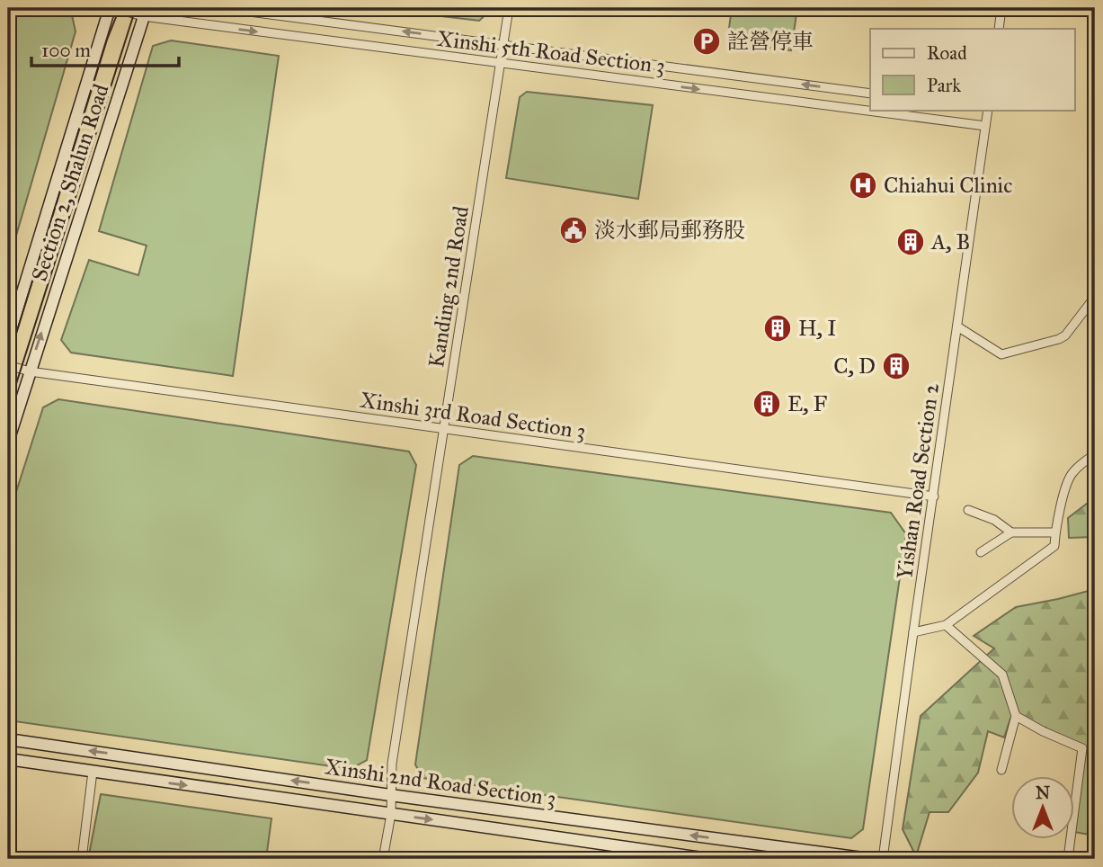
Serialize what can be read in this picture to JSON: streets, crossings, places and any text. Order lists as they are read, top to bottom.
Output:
{
  "streets": {
    "street": [
      "Xinshi 5th Road Section 3",
      "Section 2, Shalun Road",
      "Kanding 2nd Road",
      "Xinshi 3rd Road Section 3",
      "Yishan Road Section 2",
      "Xinshi 2nd Road Section 3"
    ]
  },
  "crossings": [
    ["Xinshi 5th Road Section 3", "Section 2, Shalun Road"],
    ["Xinshi 5th Road Section 3", "Kanding 2nd Road"],
    ["Xinshi 5th Road Section 3", "Yishan Road Section 2"],
    ["Section 2, Shalun Road", "Xinshi 3rd Road Section 3"],
    ["Kanding 2nd Road", "Xinshi 3rd Road Section 3"],
    ["Kanding 2nd Road", "Xinshi 2nd Road Section 3"],
    ["Xinshi 3rd Road Section 3", "Yishan Road Section 2"]
  ],
  "places": {
    "parking": ["詮營停車"],
    "hospital": ["Chiahui Clinic"],
    "public building": ["淡水郵局郵務股"],
    "building": [
      "A, B",
      "H, I",
      "C, D",
      "E, F"
    ]
  },
  "legend": ["Road", "Park"],
  "scale_bar": "100 m",
  "north": "top"
}
